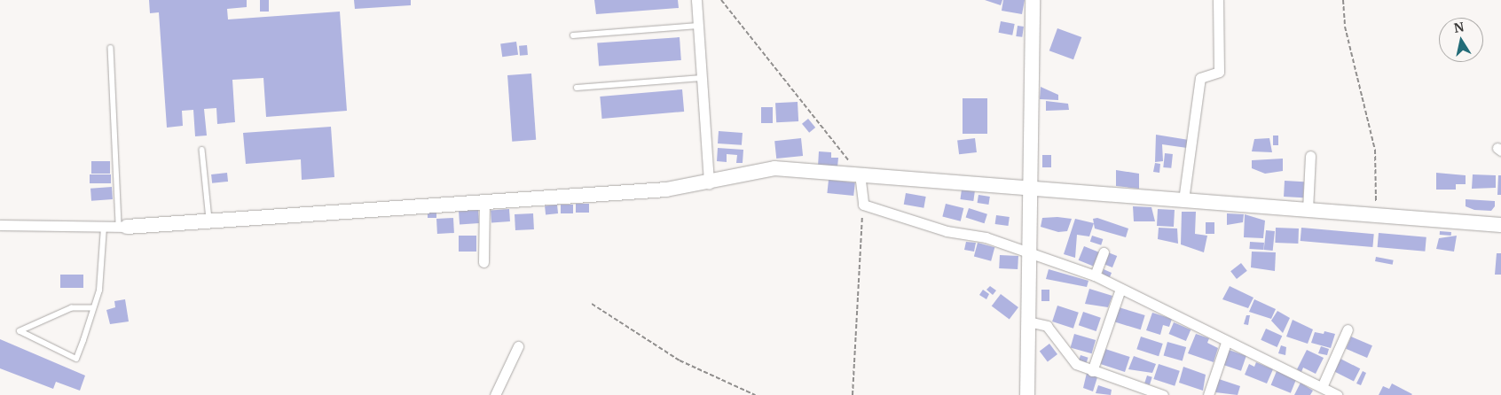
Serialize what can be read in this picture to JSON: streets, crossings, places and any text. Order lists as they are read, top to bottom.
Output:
{
  "north": "top"
}
